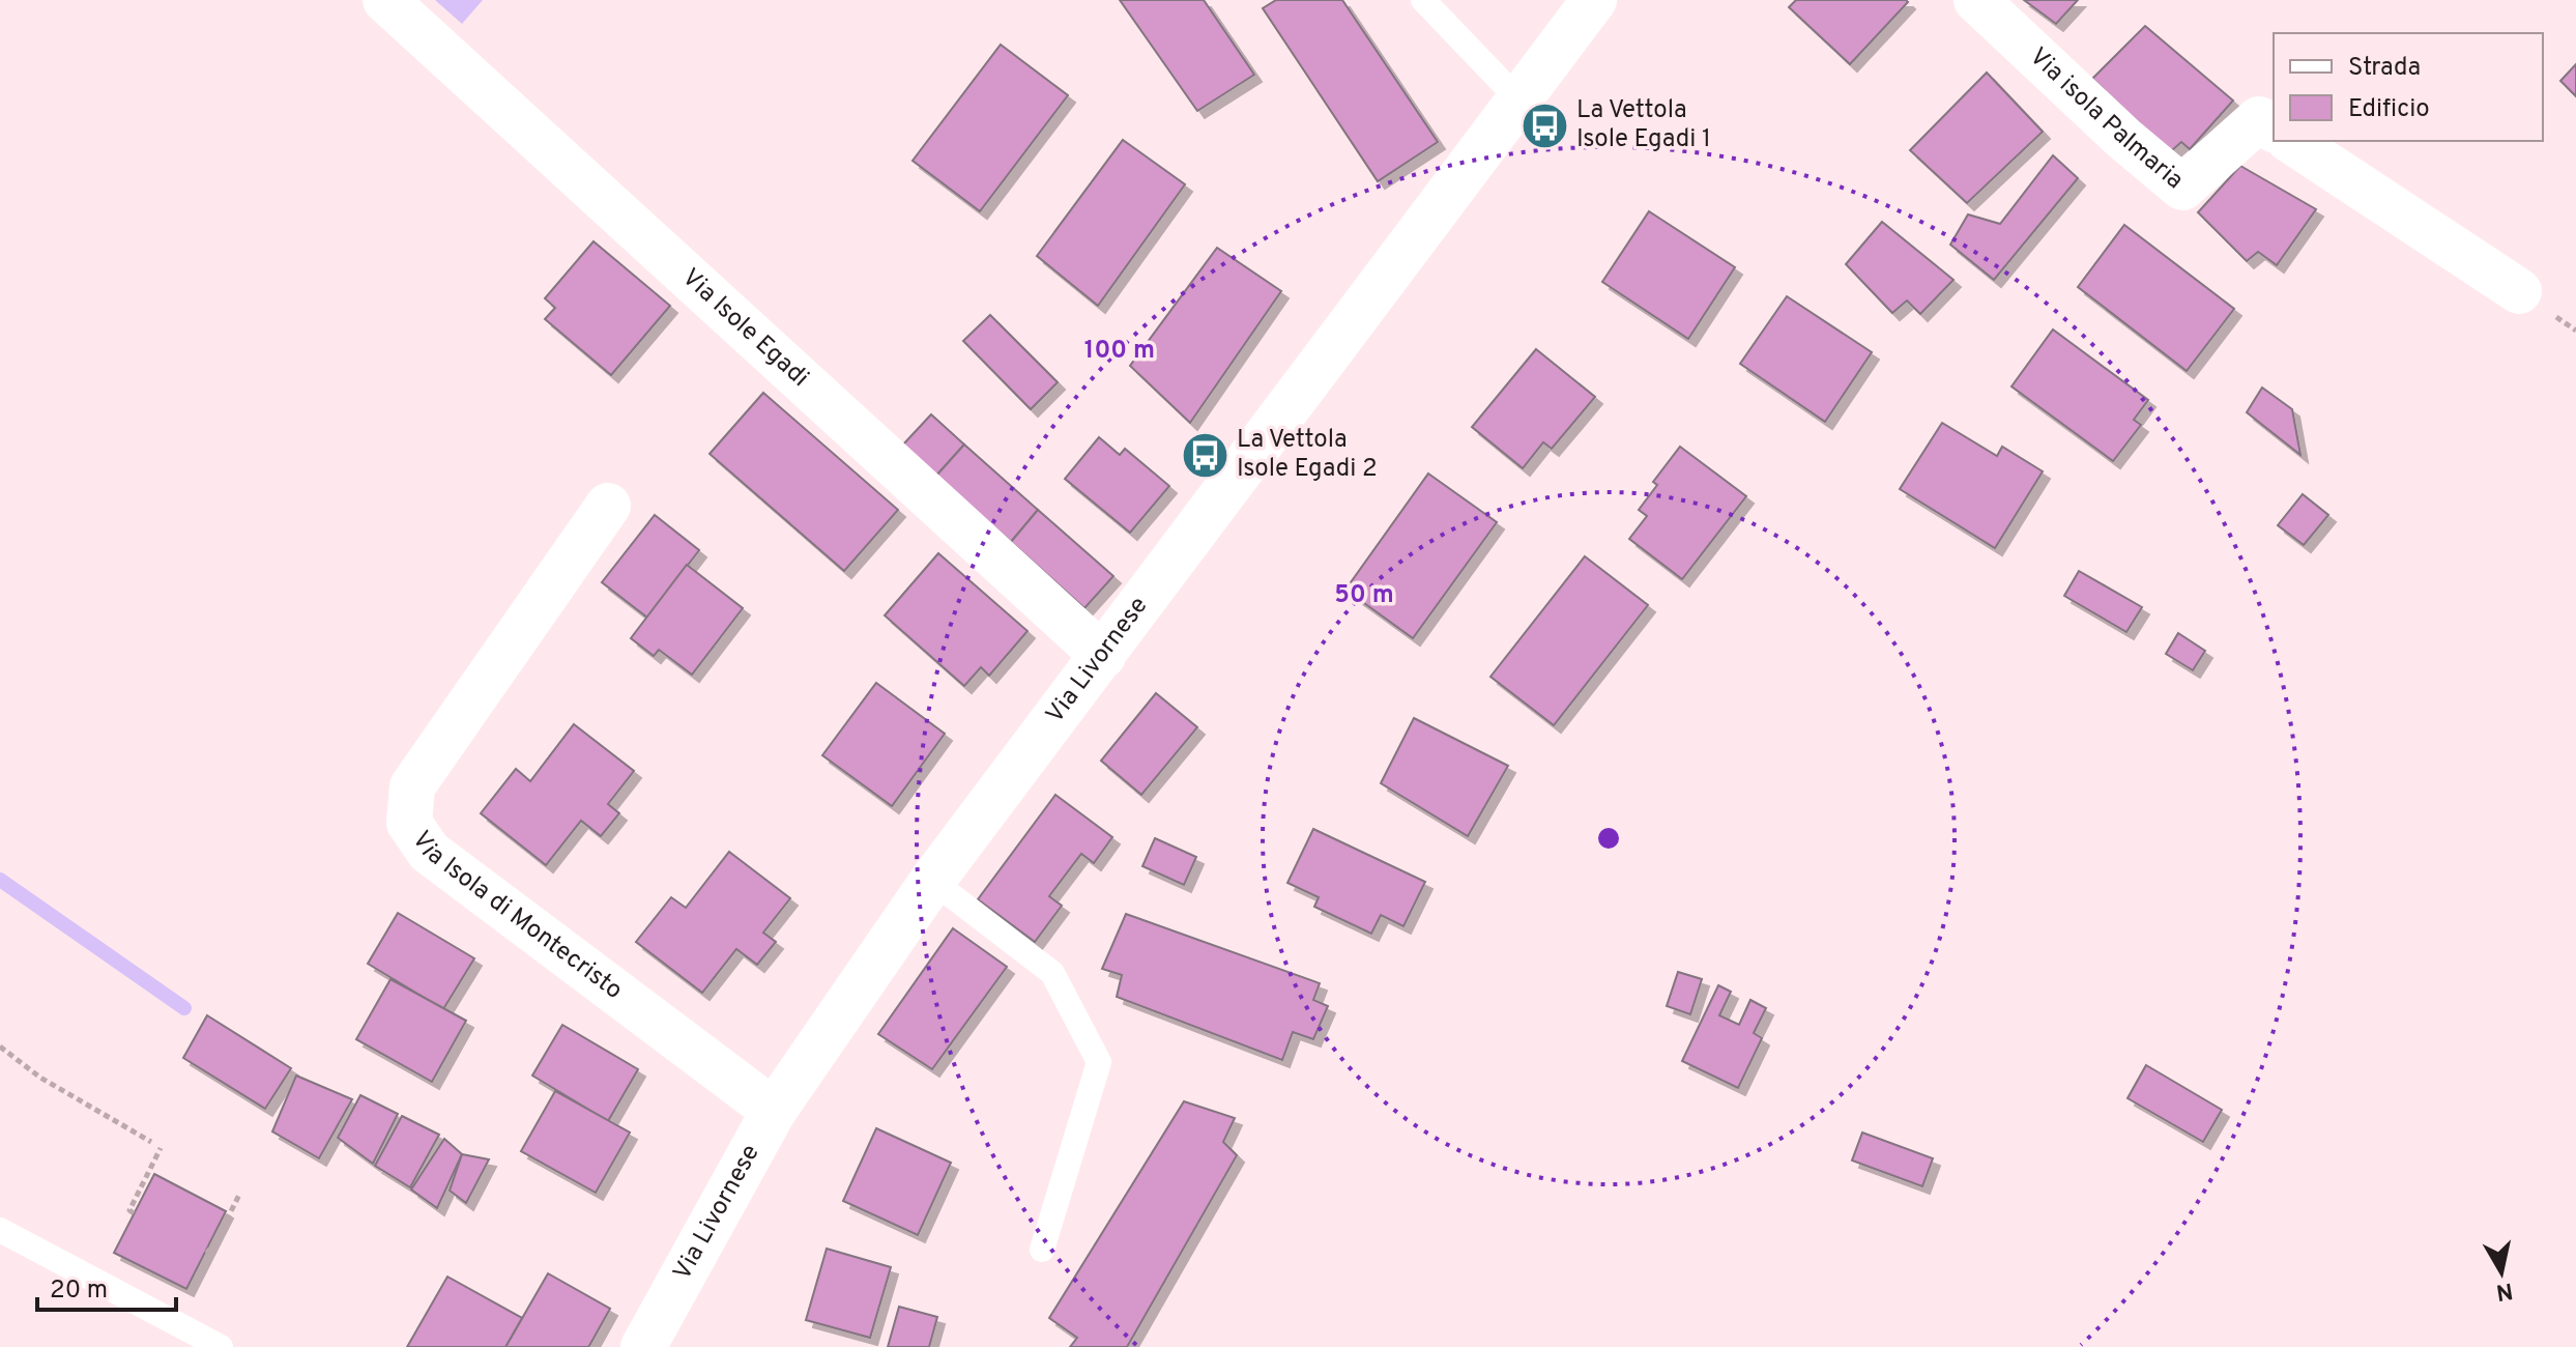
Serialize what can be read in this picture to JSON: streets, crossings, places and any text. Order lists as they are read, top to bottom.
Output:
{
  "streets": {
    "street": [
      "Via isola Palmaria",
      "Via Isole Egadi",
      "Via Livornese",
      "Via Isola di Montecristo"
    ]
  },
  "crossings": [
    ["Via Isole Egadi", "Via Livornese"],
    ["Via Livornese", "Via Isola di Montecristo"]
  ],
  "places": {
    "bus stop": ["La Vettola Isole Egadi 1", "La Vettola Isole Egadi 2"]
  },
  "legend": ["Strada", "Edificio"],
  "scale_bar": "20 m",
  "north": "bottom",
  "rings": ["100 m", "50 m"]
}
